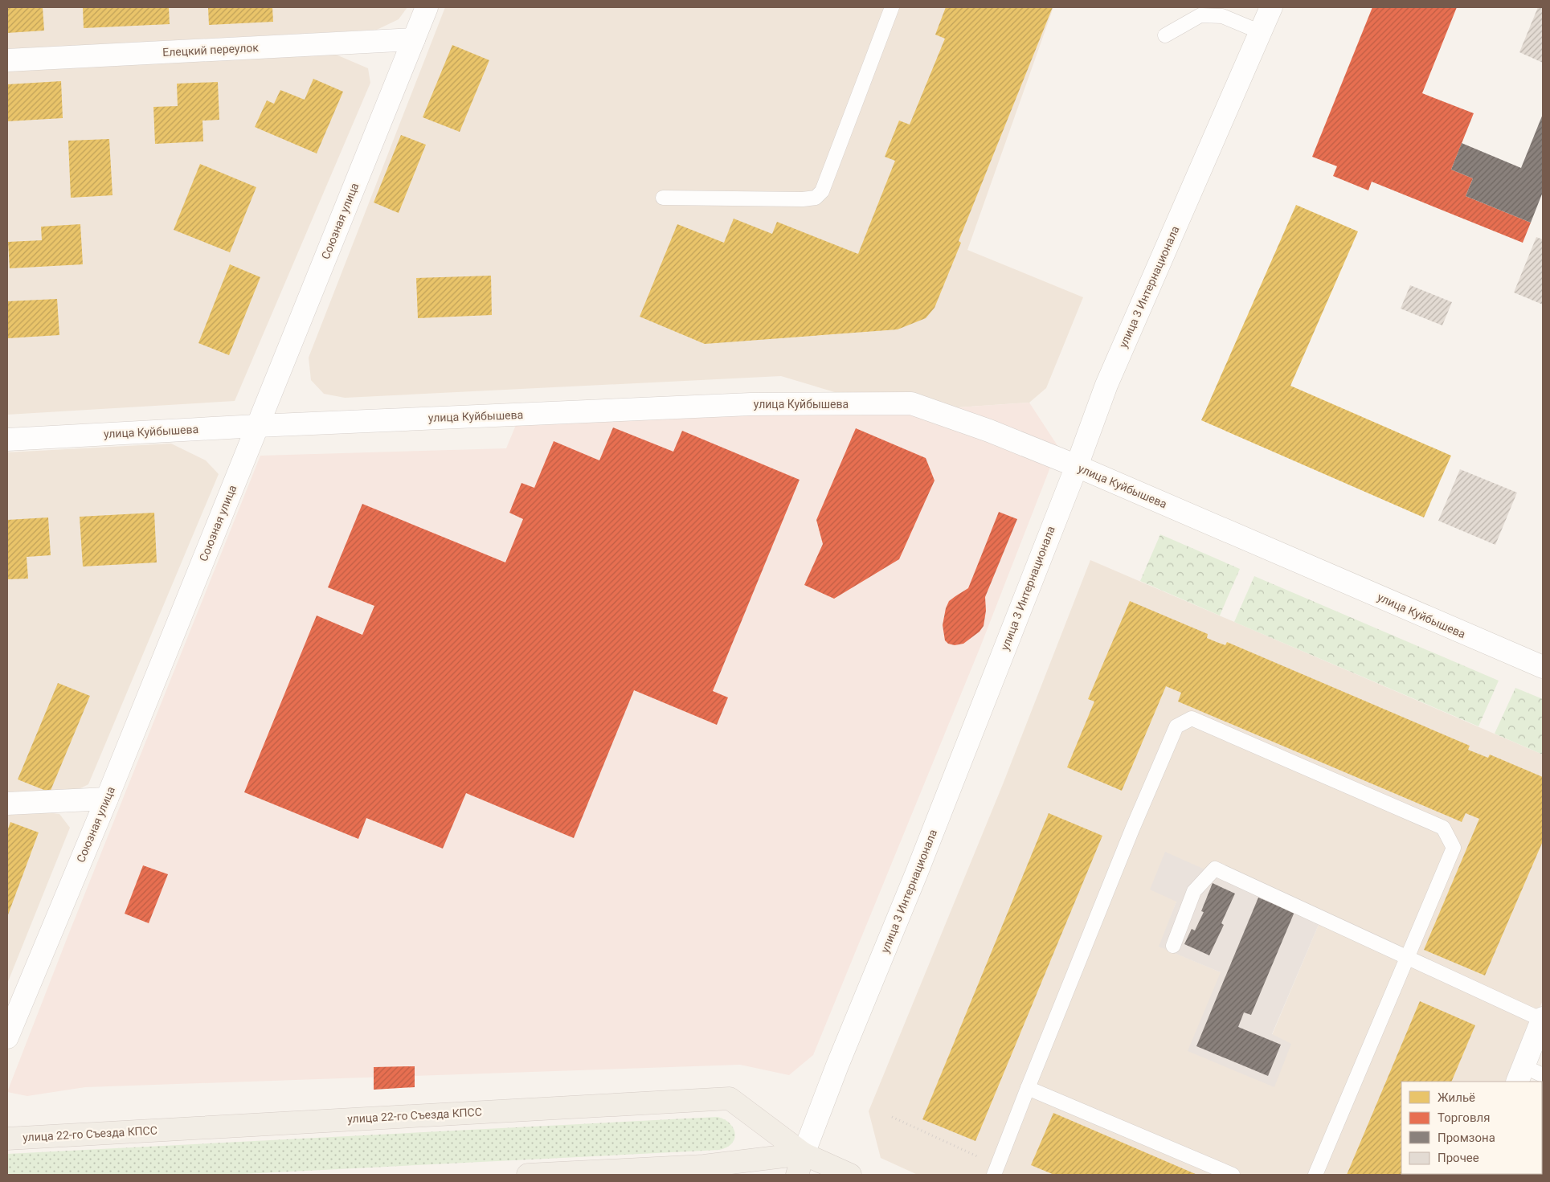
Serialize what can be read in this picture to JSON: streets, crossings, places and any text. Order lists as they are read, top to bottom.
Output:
{
  "streets": {
    "main road": ["улица 3 Интернационала", "улица 22-го Съезда КПСС"],
    "street": ["Елецкий переулок", "Союзная улица", "улица Куйбышева"]
  },
  "crossings": [
    ["Елецкий переулок", "Союзная улица"],
    ["Союзная улица", "улица Куйбышева"],
    ["улица 3 Интернационала", "улица Куйбышева"],
    ["улица 3 Интернационала", "улица 22-го Съезда КПСС"]
  ],
  "legend": [
    "Жильё",
    "Торговля",
    "Промзона",
    "Прочее"
  ]
}
